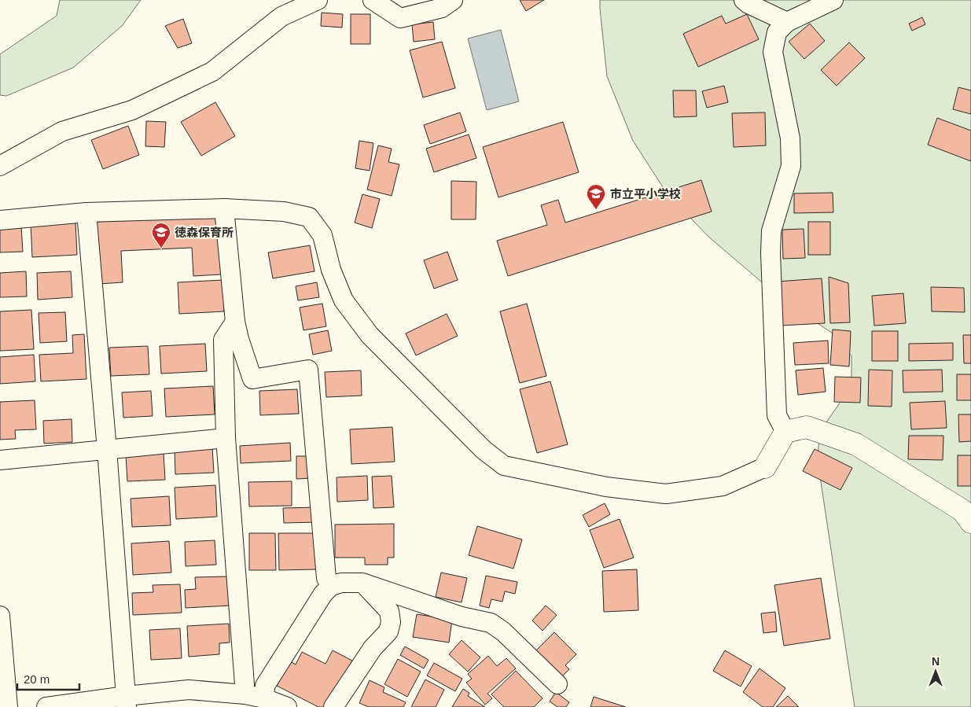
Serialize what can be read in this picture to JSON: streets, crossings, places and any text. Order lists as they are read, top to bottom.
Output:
{
  "places": {
    "school or university": ["市立平小学校", "徳森保育所"]
  },
  "scale_bar": "20 m",
  "north": "top"
}
